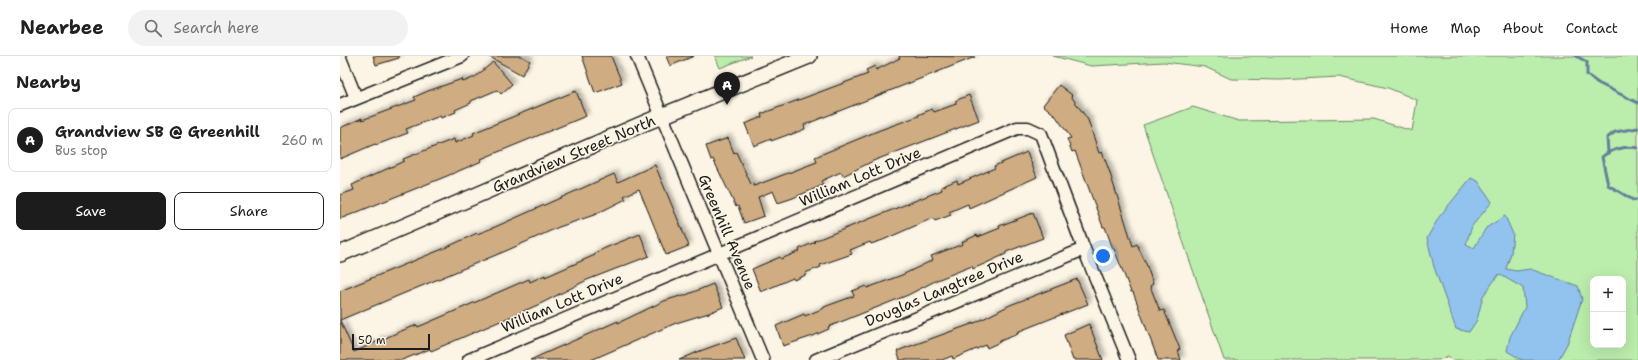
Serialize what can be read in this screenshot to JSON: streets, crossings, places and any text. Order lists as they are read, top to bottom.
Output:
{
  "streets": {
    "street": [
      "Grandview Street North",
      "William Lott Drive",
      "Greenhill Avenue",
      "Douglas Langtree Drive"
    ]
  },
  "crossings": [
    ["Grandview Street North", "Greenhill Avenue"],
    ["William Lott Drive", "Greenhill Avenue"],
    ["William Lott Drive", "Douglas Langtree Drive"]
  ],
  "scale_bar": "50 m",
  "page": {
    "header": "Nearbee",
    "search": "Search here",
    "nav": [
      "Home",
      "Map",
      "About",
      "Contact"
    ],
    "heading": "Nearby",
    "pins": "A",
    "list": [
      {
        "mark": "A",
        "name": "Grandview SB @ Greenhill",
        "note": "Bus stop",
        "value": "260 m"
      }
    ],
    "buttons": ["Save", "Share"],
    "map_buttons": ["+", "−"],
    "scale": "50 m"
  }
}
